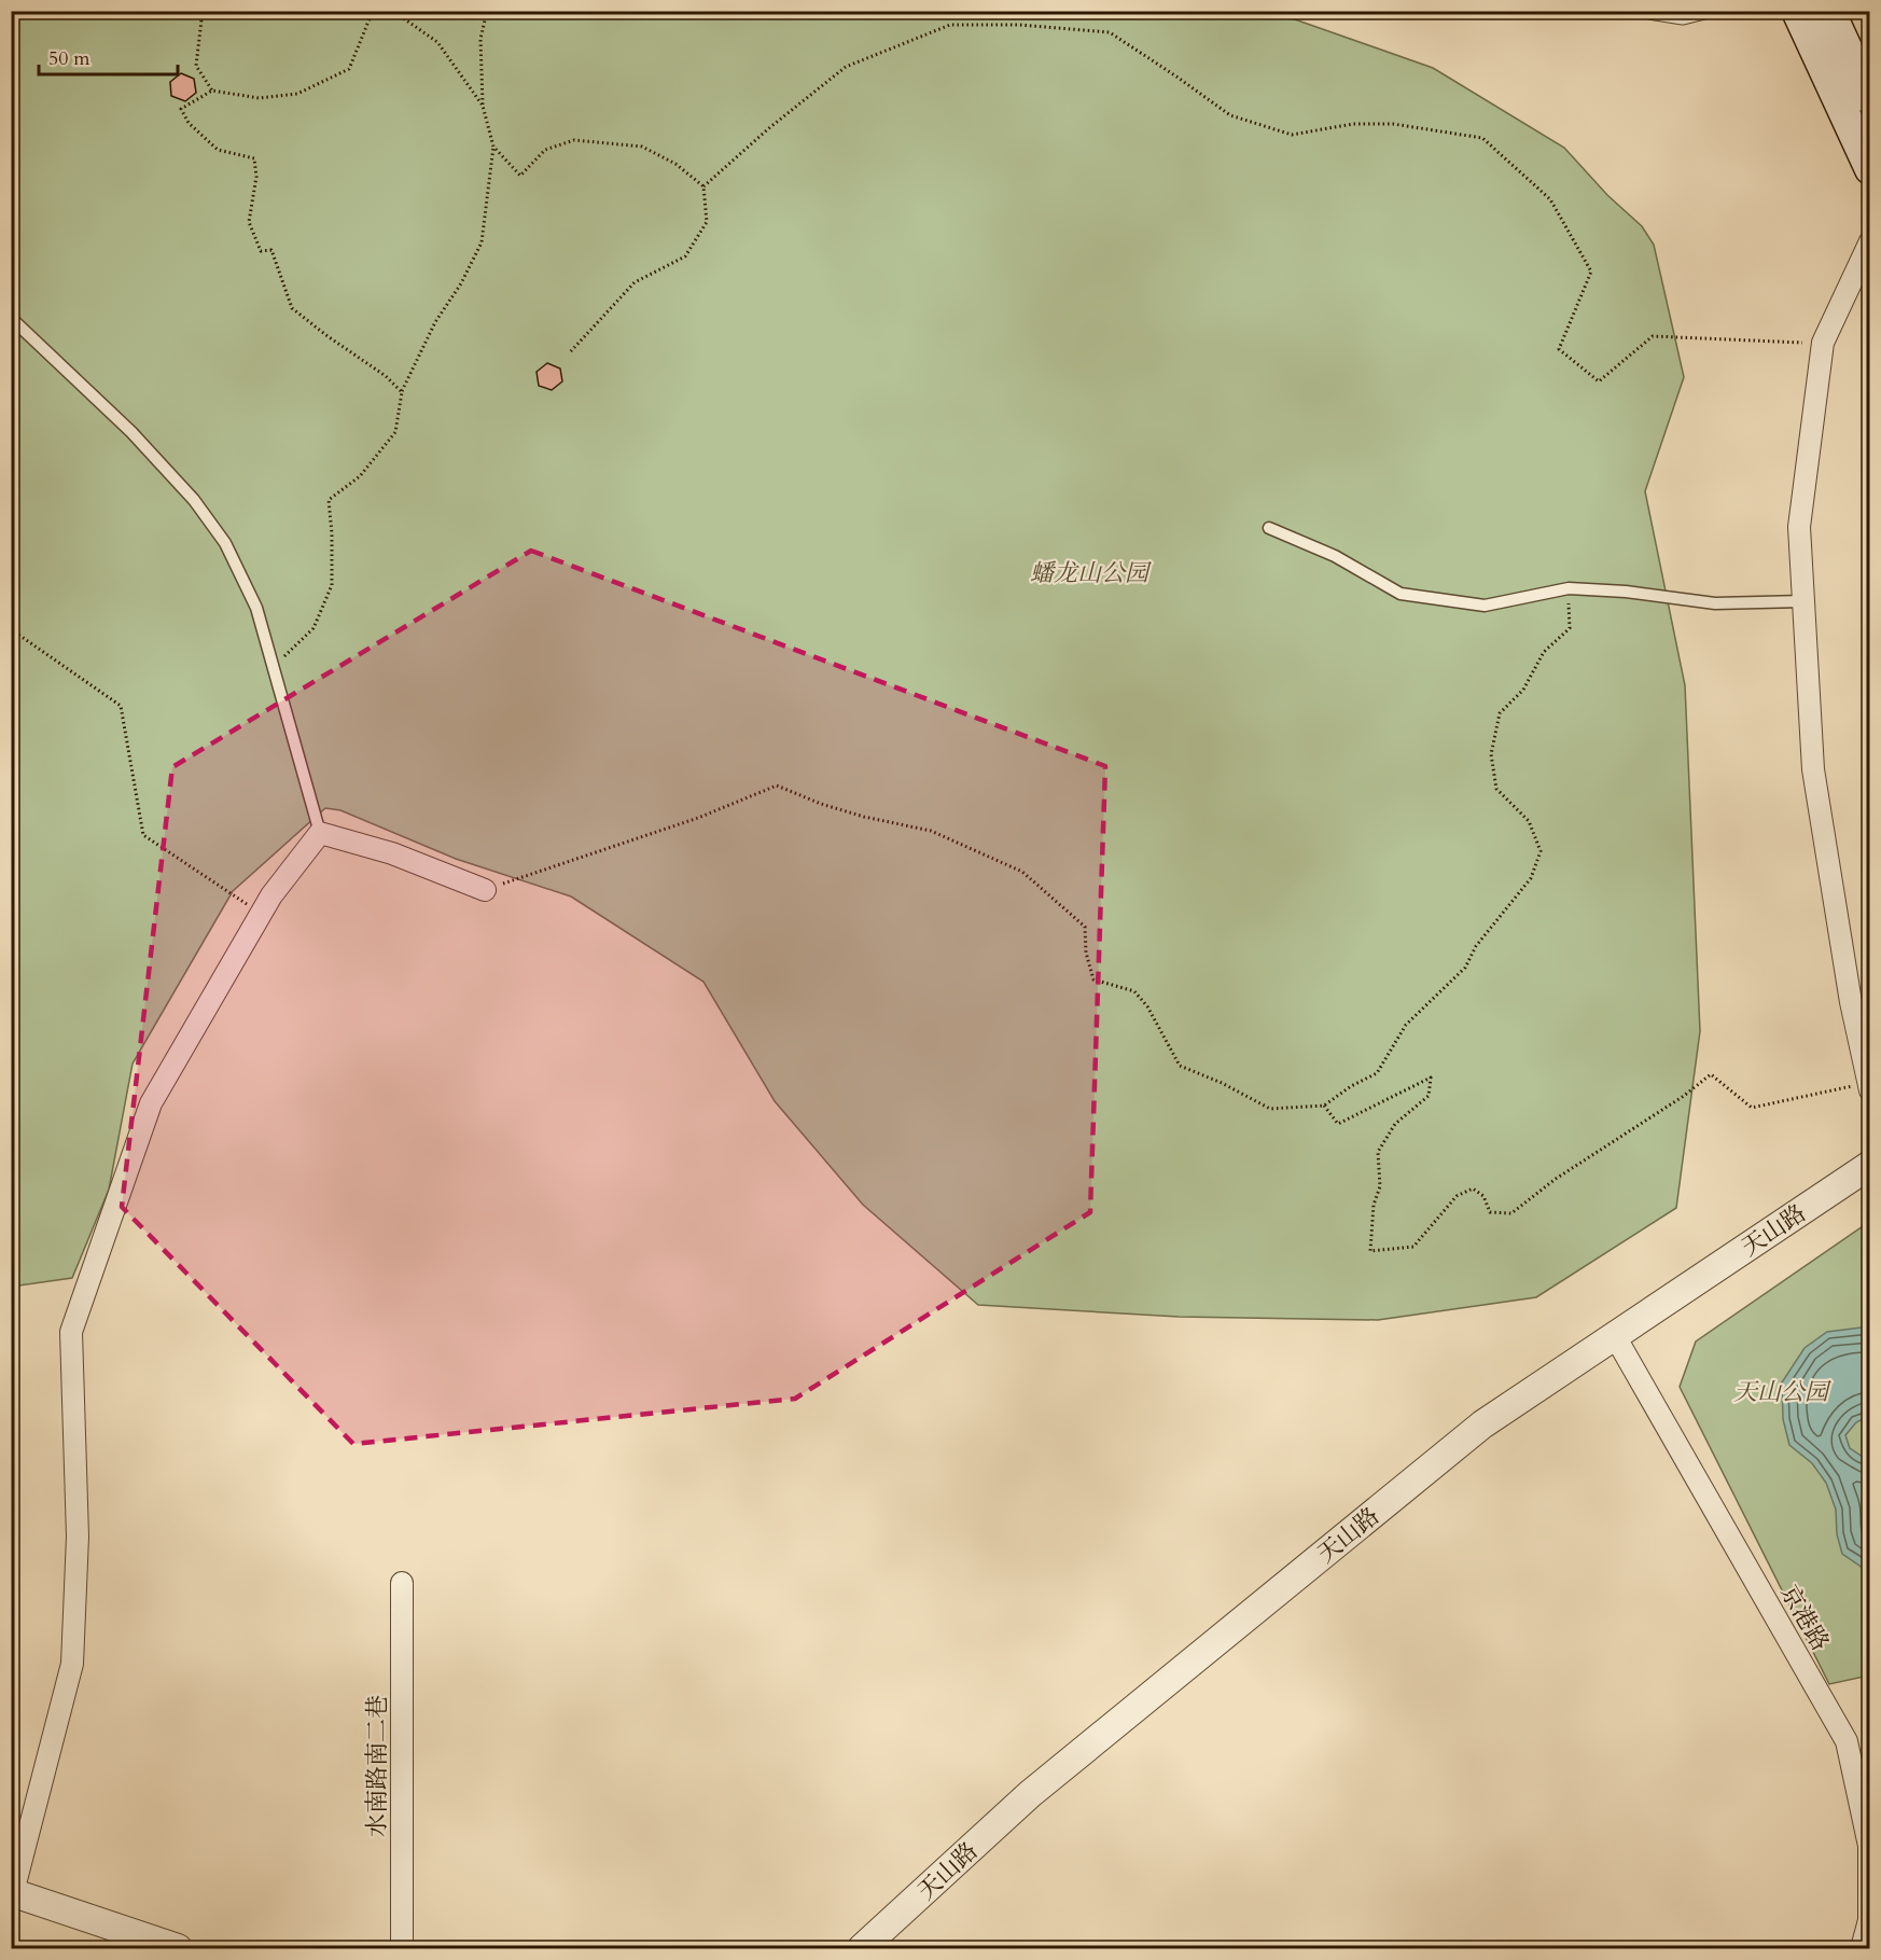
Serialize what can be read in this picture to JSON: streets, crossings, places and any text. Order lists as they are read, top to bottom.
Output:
{
  "streets": {
    "street": ["天山路", "京港路", "水南路南二巷"]
  },
  "crossings": [
    ["天山路", "京港路"]
  ],
  "parks": ["蟠龙山公园", "天山公园"],
  "scale_bar": "50 m"
}
